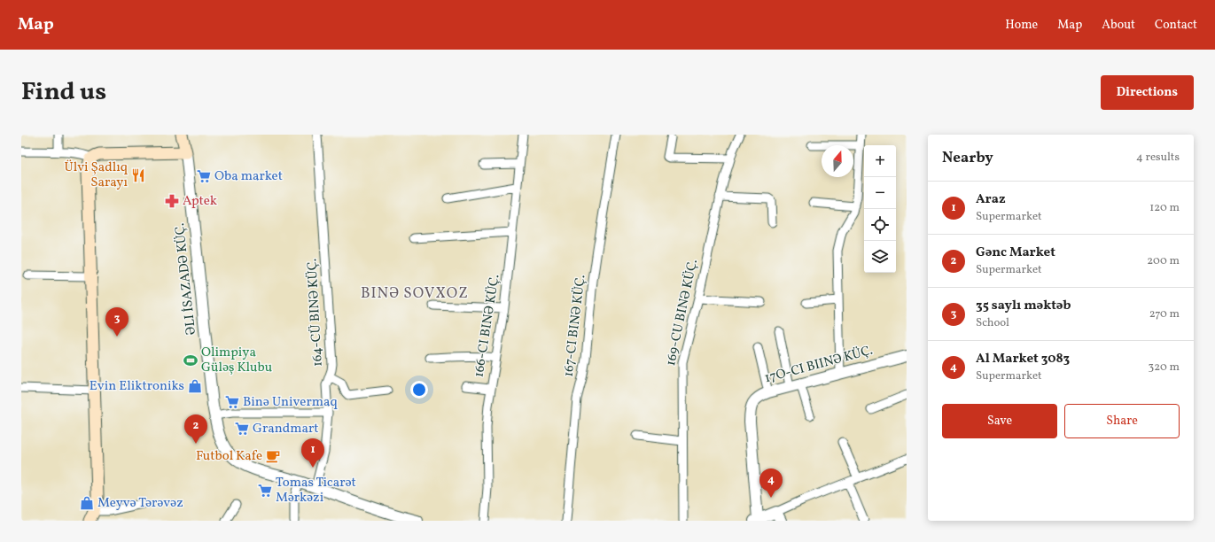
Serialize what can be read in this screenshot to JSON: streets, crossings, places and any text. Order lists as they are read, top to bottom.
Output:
{
  "streets": {
    "street": [
      "ƏLI İSAZADƏ KÜÇ.",
      "164-CÜ BINƏ KÜÇ.",
      "169-CU BINƏ KÜÇ.",
      "167-CI BINƏ KÜÇ.",
      "17O-CI BIINƏ KÜÇ."
    ]
  },
  "crossings": [
    ["ƏLI İSAZADƏ KÜÇ.", "164-CÜ BINƏ KÜÇ."]
  ],
  "districts": ["BINƏ SOVXOZ"],
  "places": {
    "restaurant": ["Ülvi Şadlıq Sarayı"],
    "supermarket": [
      "Oba market",
      "Binə Univermaq",
      "Grandmart",
      "Tomas Ticarət Mərkəzi"
    ],
    "pharmacy": ["Aptek"],
    "sports": ["Olimpiya Güləş Klubu"],
    "shop": ["Evin Eliktroniks", "Meyvə Tərəvəz"],
    "cafe": ["Futbol Kafe"]
  },
  "north": "top",
  "page": {
    "header": "Map",
    "nav": [
      "Home",
      "Map",
      "About",
      "Contact"
    ],
    "title": "Find us",
    "buttons": [
      "Directions",
      ["Save", "Share"]
    ],
    "heading": ["Nearby", "4 results"],
    "map_buttons": ["+", "−"],
    "list": [
      {
        "mark": "1",
        "name": "Araz",
        "note": "Supermarket",
        "value": "120 m"
      },
      {
        "mark": "2",
        "name": "Gənc Market",
        "note": "Supermarket",
        "value": "200 m"
      },
      {
        "mark": "3",
        "name": "35 saylı məktəb",
        "note": "School",
        "value": "270 m"
      },
      {
        "mark": "4",
        "name": "Al Market 3083",
        "note": "Supermarket",
        "value": "320 m"
      }
    ],
    "pins": [
      "3",
      "2",
      "1",
      "4"
    ]
  }
}
